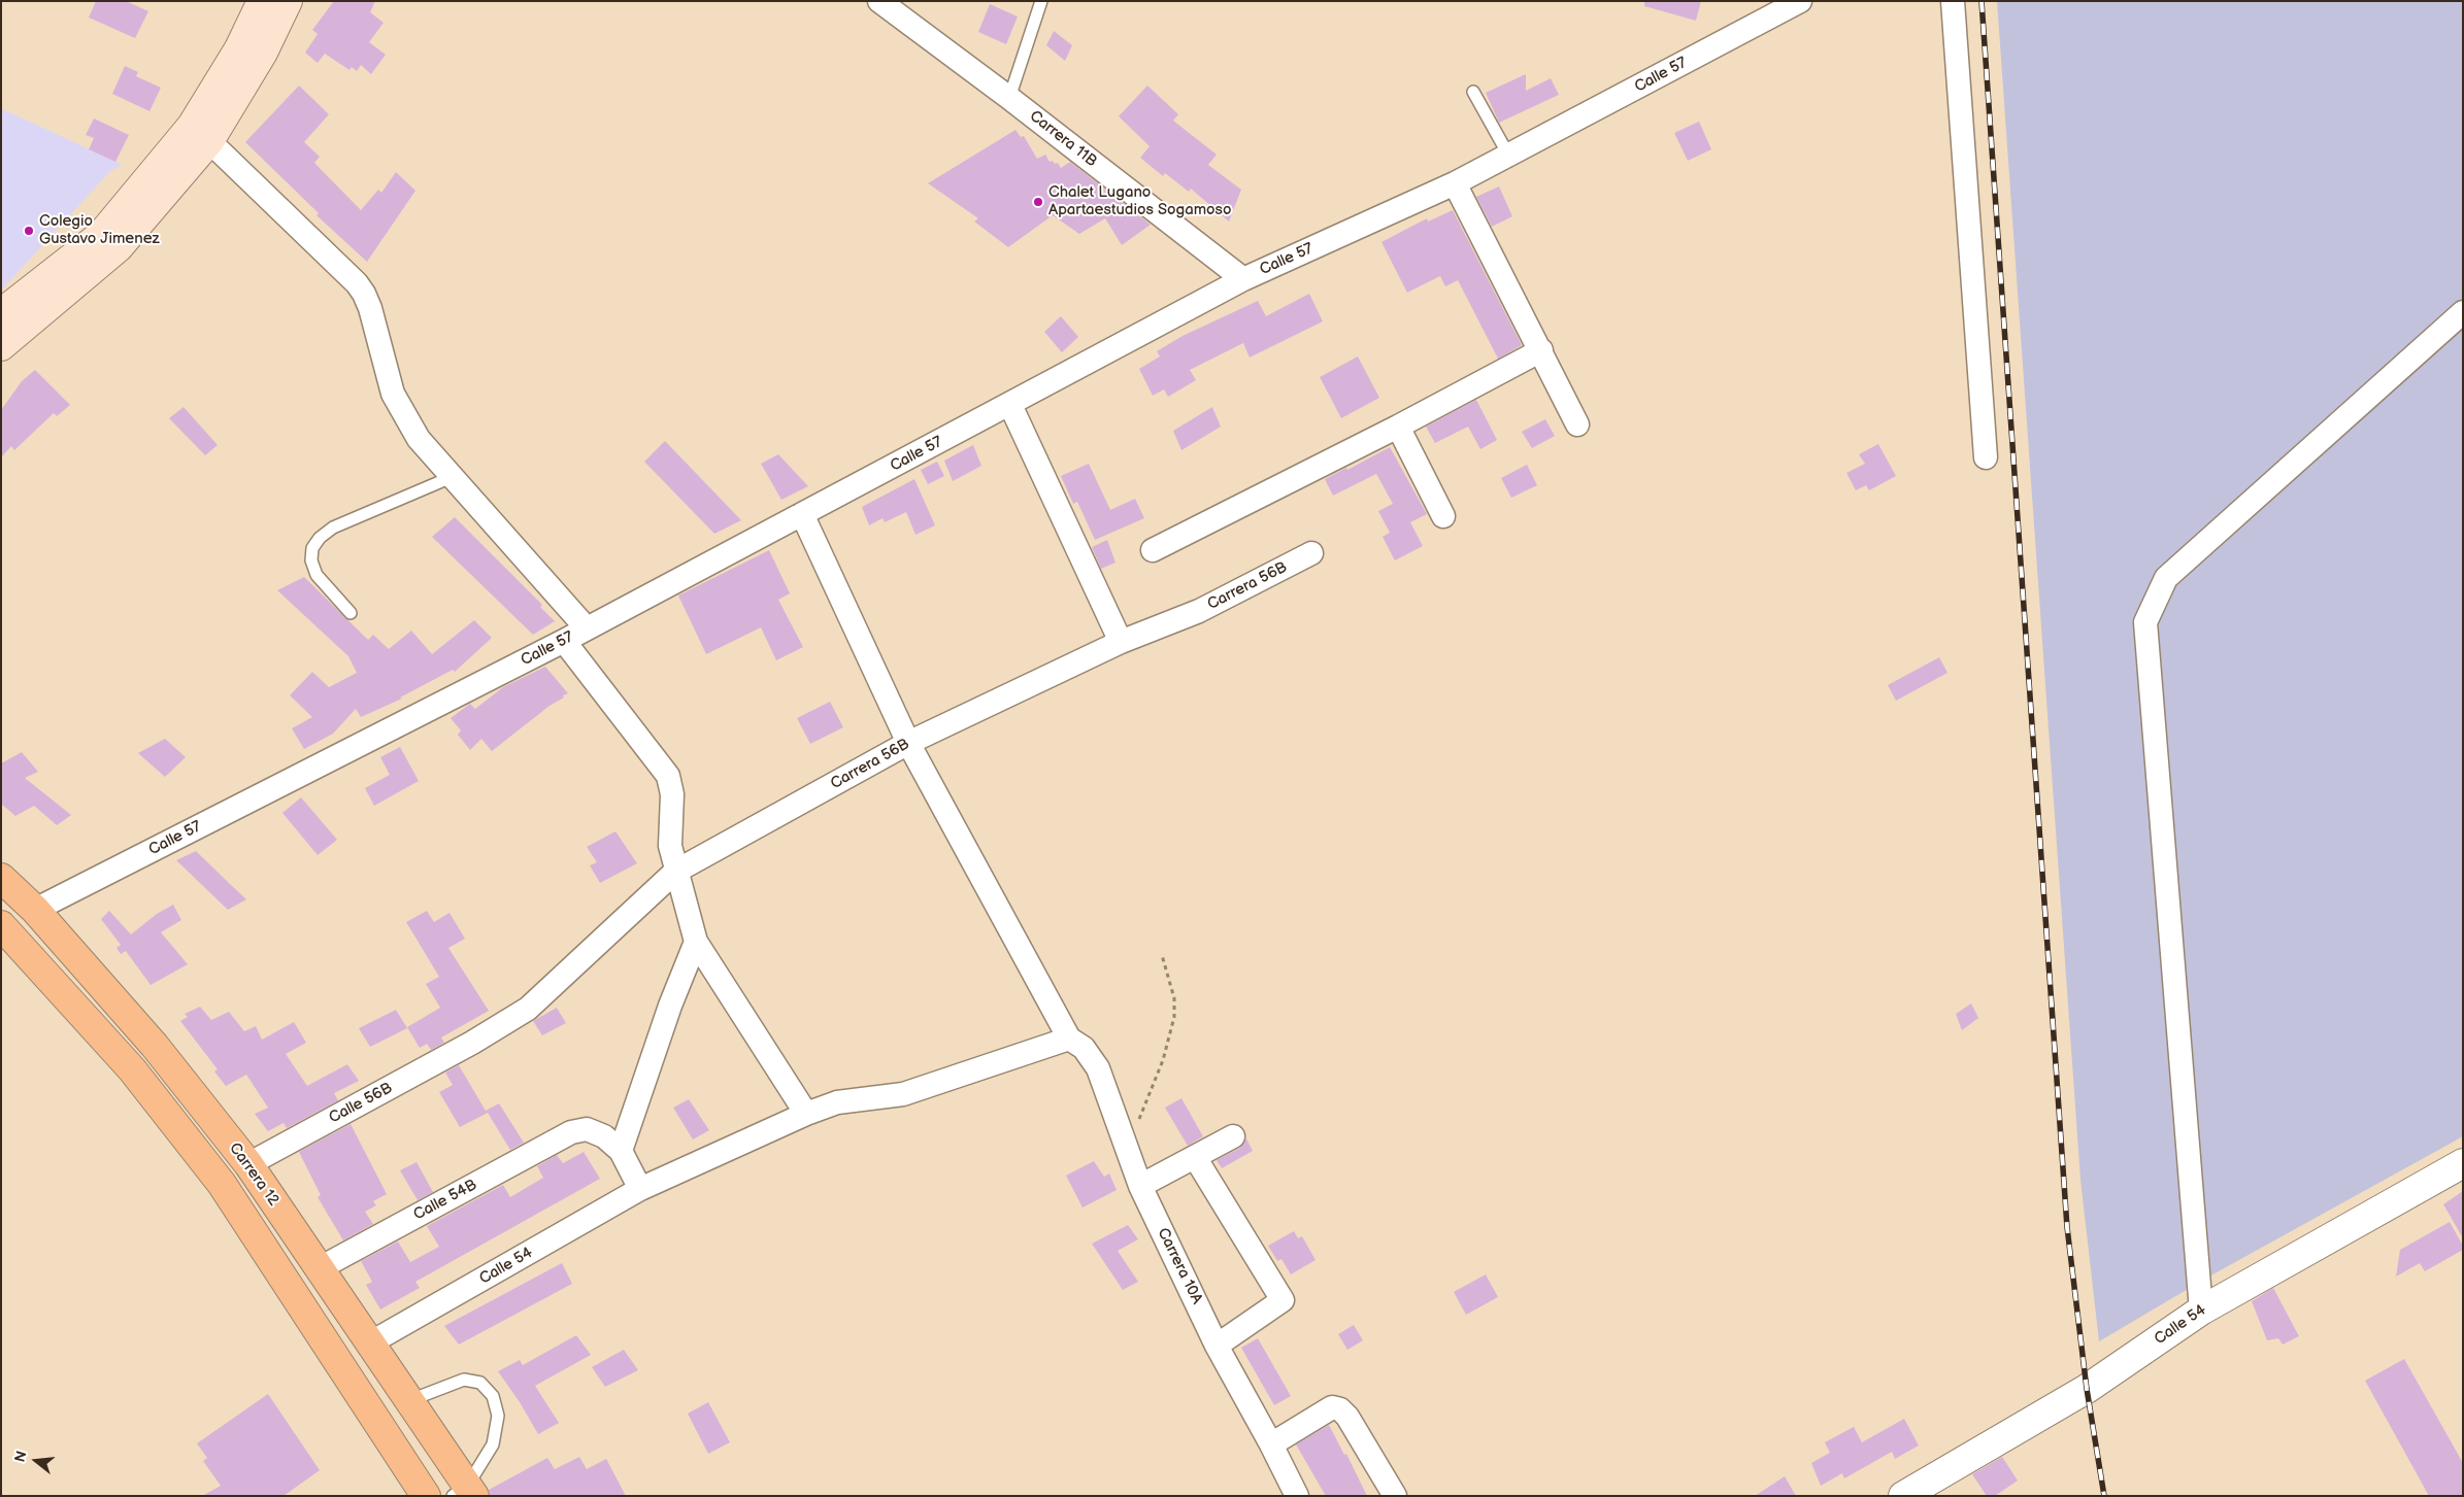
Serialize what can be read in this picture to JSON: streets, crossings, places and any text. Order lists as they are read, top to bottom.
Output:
{
  "streets": {
    "main road": ["Carrera 12"],
    "street": [
      "Calle 57",
      "Carrera 11B",
      "Carrera 56B",
      "Calle 56B",
      "Calle 54B",
      "Calle 54",
      "Carrera 10A"
    ]
  },
  "crossings": [
    ["Calle 57", "Carrera 11B"],
    ["Calle 57", "Carrera 12"],
    ["Carrera 56B", "Calle 56B"],
    ["Calle 56B", "Carrera 12"],
    ["Carrera 12", "Calle 54B"],
    ["Carrera 12", "Calle 54"],
    ["Calle 54", "Carrera 10A"]
  ],
  "places": ["Chalet Lugano Apartaestudios Sogamoso", "Colegio Gustavo Jimenez"],
  "north": "left"
}
